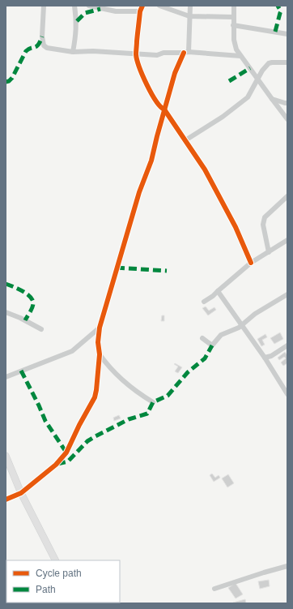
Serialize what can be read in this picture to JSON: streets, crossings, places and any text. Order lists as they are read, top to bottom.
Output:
{
  "legend": ["Cycle path", "Path"]
}
